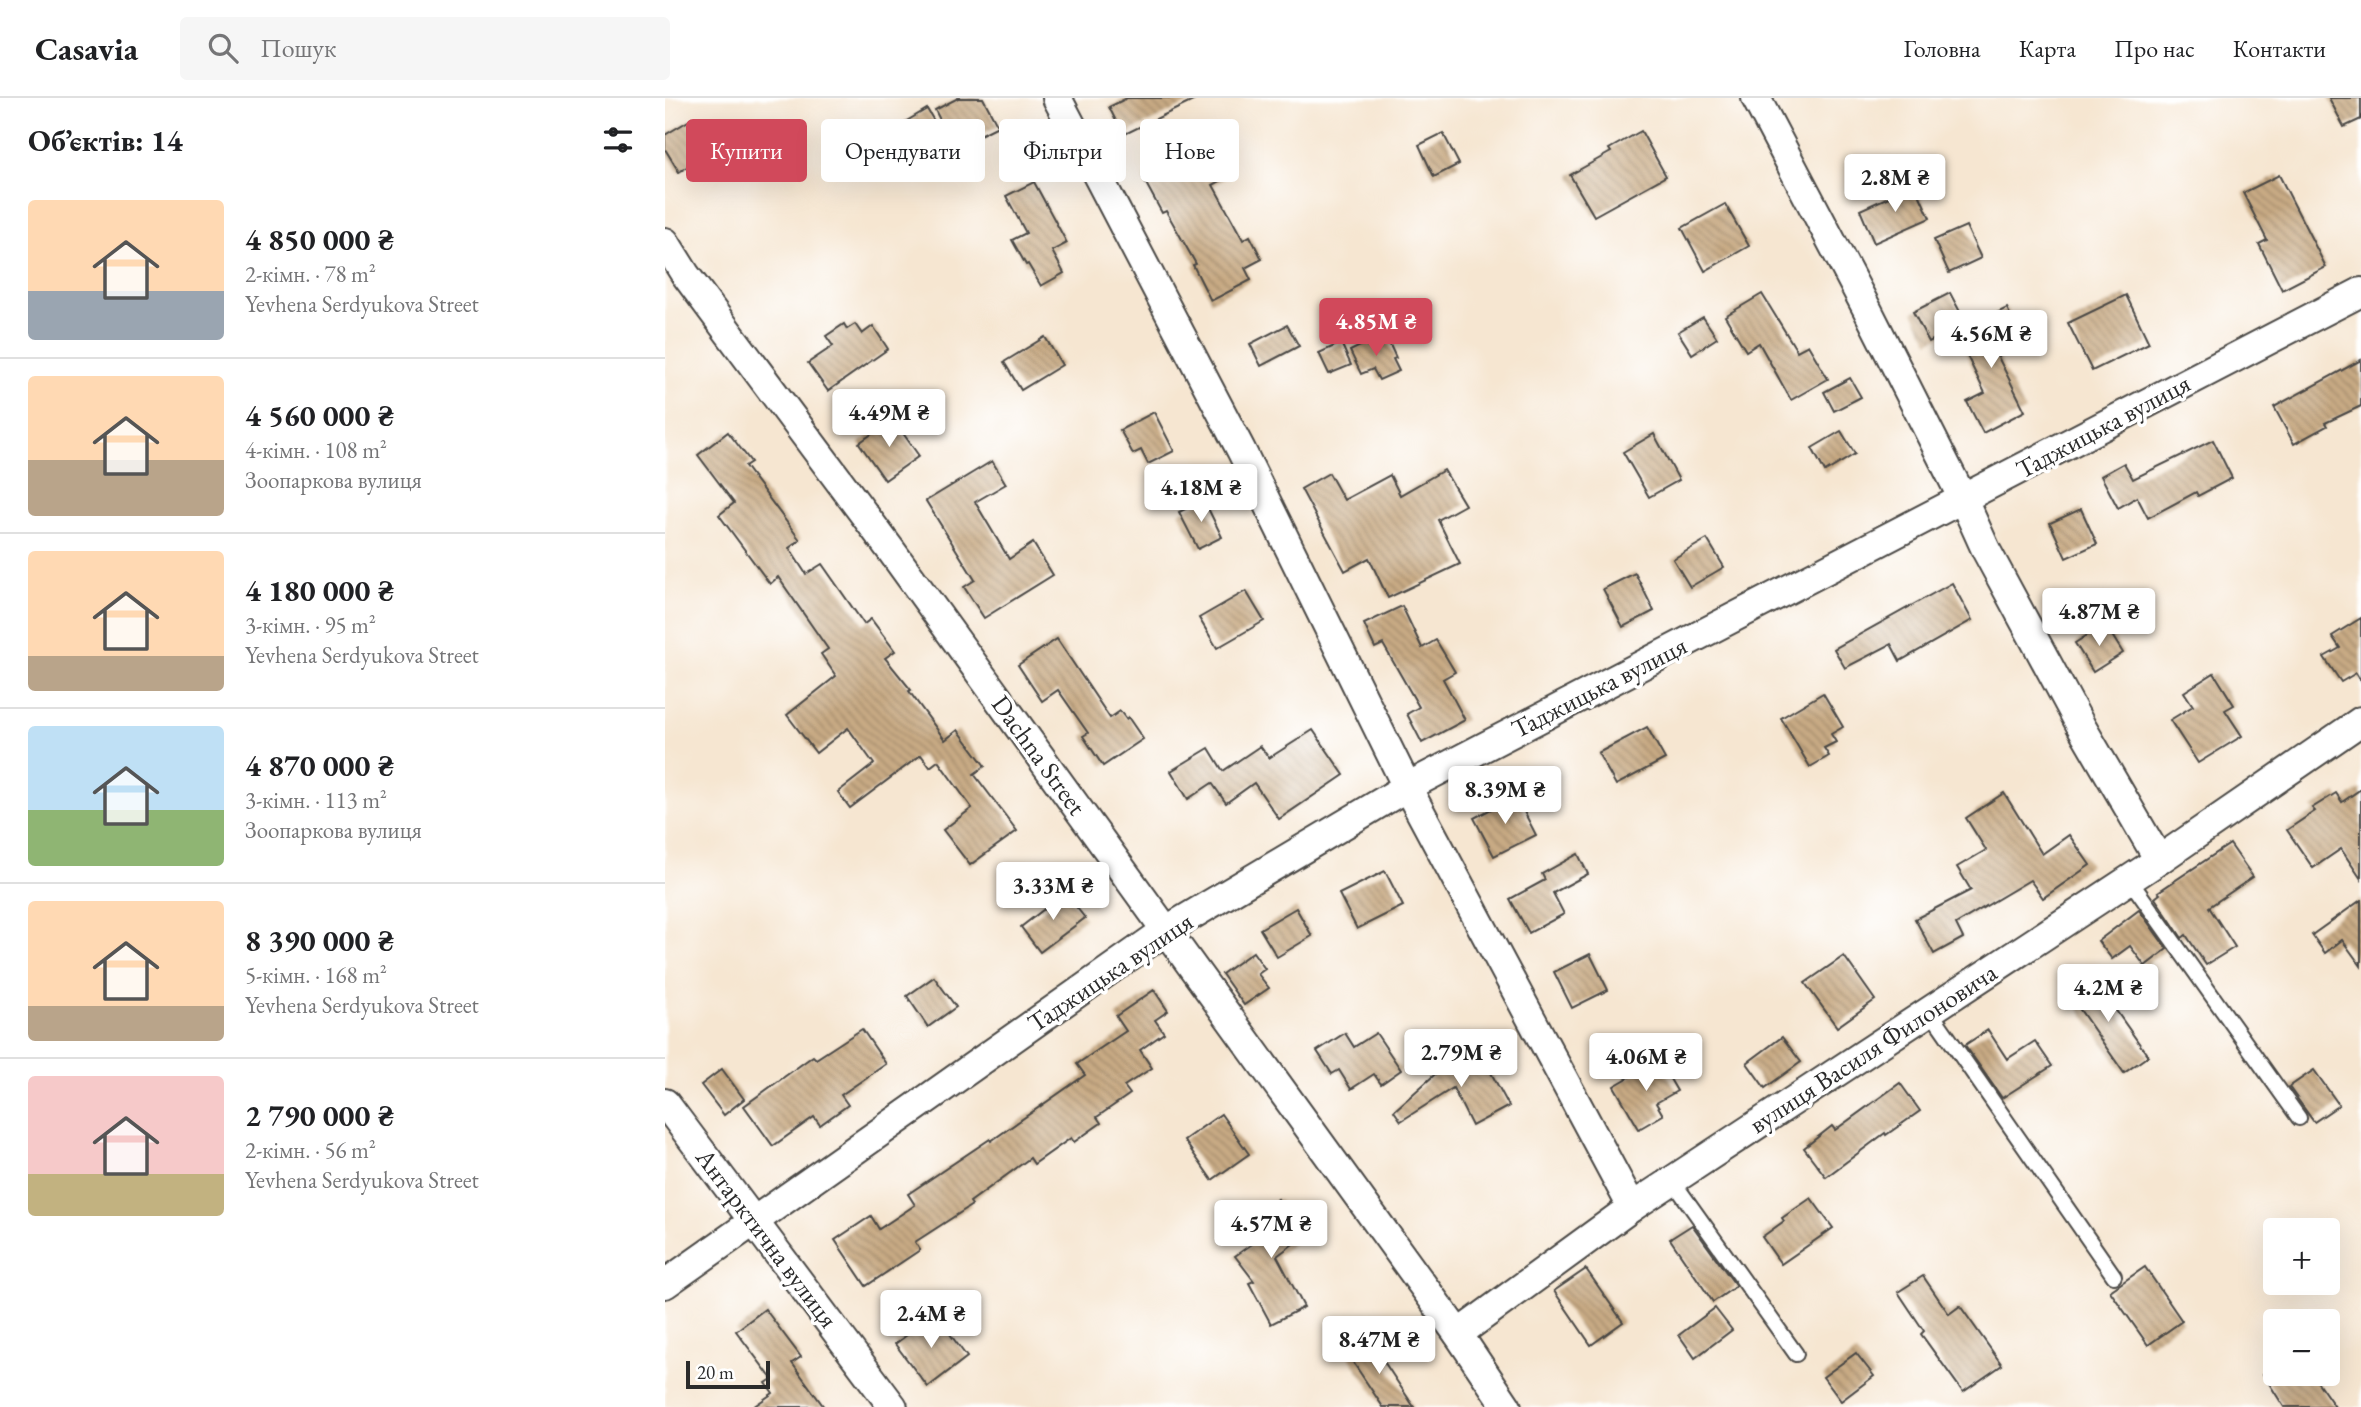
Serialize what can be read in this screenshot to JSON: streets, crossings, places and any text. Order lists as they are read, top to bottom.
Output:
{
  "streets": {
    "street": [
      "Таджицька вулиця",
      "Dachna Street",
      "вулиця Василя Филоновича",
      "Антарктична вулиця"
    ]
  },
  "crossings": [
    ["Таджицька вулиця", "Dachna Street"],
    ["Таджицька вулиця", "Антарктична вулиця"],
    ["Dachna Street", "вулиця Василя Филоновича"]
  ],
  "scale_bar": "20 m",
  "page": {
    "header": "Casavia",
    "search": "Пошук",
    "nav": [
      "Головна",
      "Карта",
      "Про нас",
      "Контакти"
    ],
    "heading": "Об’єктів: 14",
    "chip": [
      "Купити",
      "Орендувати",
      "Фільтри",
      "Нове"
    ],
    "price": [
      "2.8M ₴",
      "4.85M ₴",
      "4.56M ₴",
      "4.49M ₴",
      "4.18M ₴",
      "4.87M ₴",
      "8.39M ₴",
      "3.33M ₴",
      "4.2M ₴",
      "2.79M ₴",
      "4.06M ₴",
      "4.57M ₴",
      "2.4M ₴",
      "8.47M ₴"
    ],
    "list": [
      {
        "name": "4 850 000 ₴",
        "note": "2-кімн. · 78 m² · Yevhena Serdyukova Street"
      },
      {
        "name": "4 560 000 ₴",
        "note": "4-кімн. · 108 m² · Зоопаркова вулиця"
      },
      {
        "name": "4 180 000 ₴",
        "note": "3-кімн. · 95 m² · Yevhena Serdyukova Street"
      },
      {
        "name": "4 870 000 ₴",
        "note": "3-кімн. · 113 m² · Зоопаркова вулиця"
      },
      {
        "name": "8 390 000 ₴",
        "note": "5-кімн. · 168 m² · Yevhena Serdyukova Street"
      },
      {
        "name": "2 790 000 ₴",
        "note": "2-кімн. · 56 m² · Yevhena Serdyukova Street"
      }
    ],
    "map_buttons": ["+", "−"],
    "scale": "20 m"
  }
}
